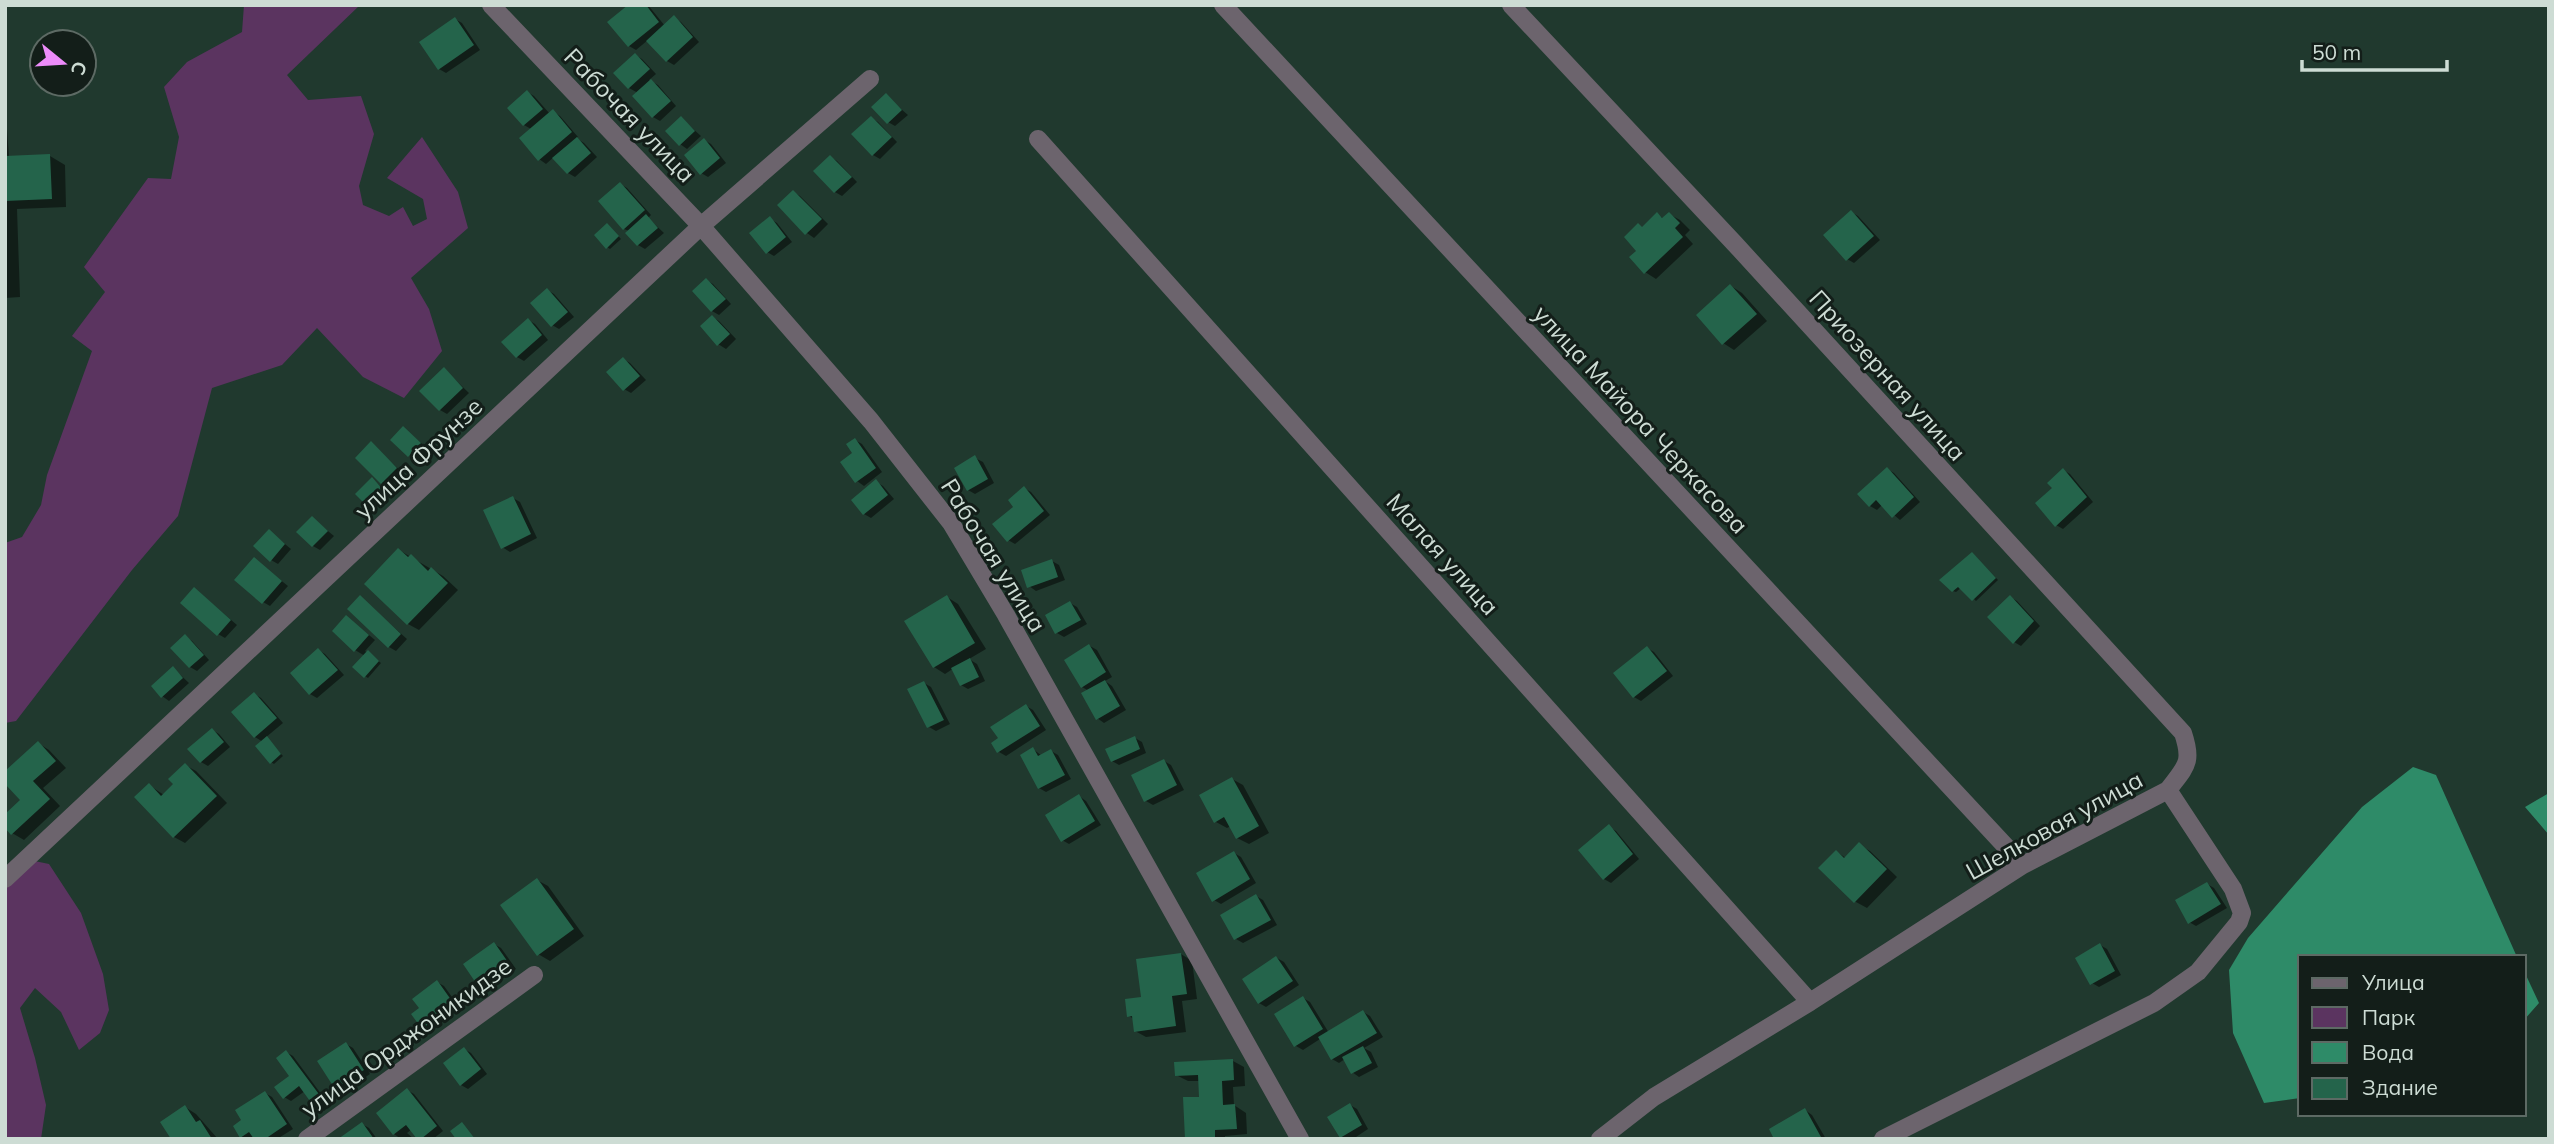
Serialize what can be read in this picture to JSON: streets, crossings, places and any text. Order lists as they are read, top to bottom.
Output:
{
  "streets": {
    "street": [
      "Рабочая улица",
      "Приозерная улица",
      "улица Майора Черкасова",
      "улица Фрунзе",
      "Малая улица",
      "Шелковая улица",
      "улица Орджоникидзе"
    ]
  },
  "crossings": [
    ["Рабочая улица", "улица Фрунзе"],
    ["Приозерная улица", "Шелковая улица"],
    ["улица Майора Черкасова", "Шелковая улица"],
    ["Малая улица", "Шелковая улица"]
  ],
  "legend": [
    "Улица",
    "Парк",
    "Вода",
    "Здание"
  ],
  "scale_bar": "50 m",
  "north": "right"
}
